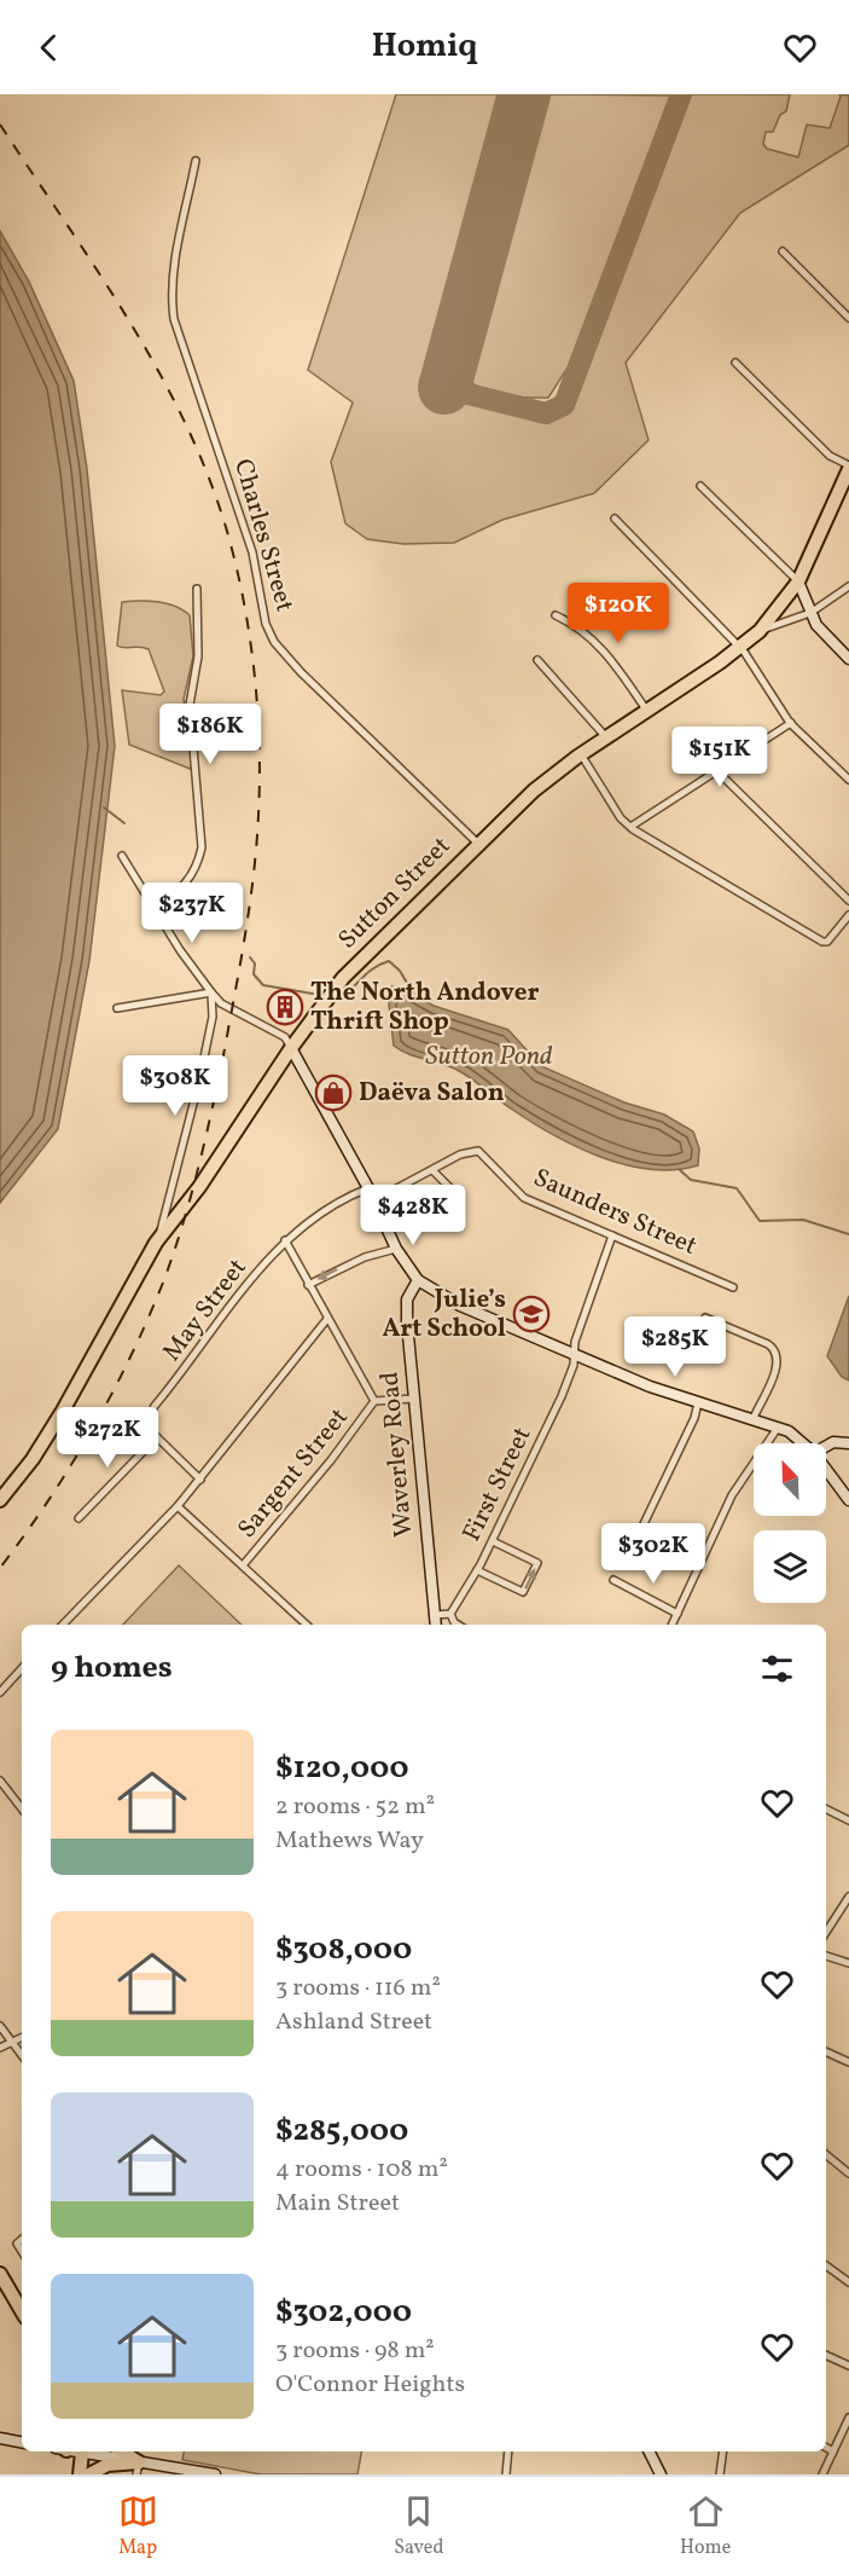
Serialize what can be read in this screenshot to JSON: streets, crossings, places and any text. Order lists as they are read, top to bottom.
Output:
{
  "streets": {
    "highway": ["Sutton Street"],
    "main road": ["Waverley Road"],
    "street": [
      "Charles Street",
      "Saunders Street",
      "May Street",
      "Sargent Street",
      "First Street"
    ]
  },
  "crossings": [
    ["Charles Street", "Sutton Street"],
    ["Saunders Street", "First Street"],
    ["Waverley Road", "Sargent Street"]
  ],
  "water": ["Sutton Pond"],
  "places": {
    "building": ["The North Andover Thrift Shop"],
    "shop": ["Daëva Salon"],
    "school or university": ["Julie’s Art School"]
  },
  "north": "top left",
  "page": {
    "header": "Homiq",
    "price": [
      "$120K",
      "$186K",
      "$151K",
      "$237K",
      "$308K",
      "$428K",
      "$285K",
      "$272K",
      "$302K"
    ],
    "heading": "9 homes",
    "list": [
      {
        "name": "$120,000",
        "note": "2 rooms · 52 m² · Mathews Way"
      },
      {
        "name": "$308,000",
        "note": "3 rooms · 116 m² · Ashland Street"
      },
      {
        "name": "$285,000",
        "note": "4 rooms · 108 m² · Main Street"
      },
      {
        "name": "$302,000",
        "note": "3 rooms · 98 m² · O'Connor Heights"
      }
    ],
    "tabs": ["Map", "Saved", "Home"]
  }
}
